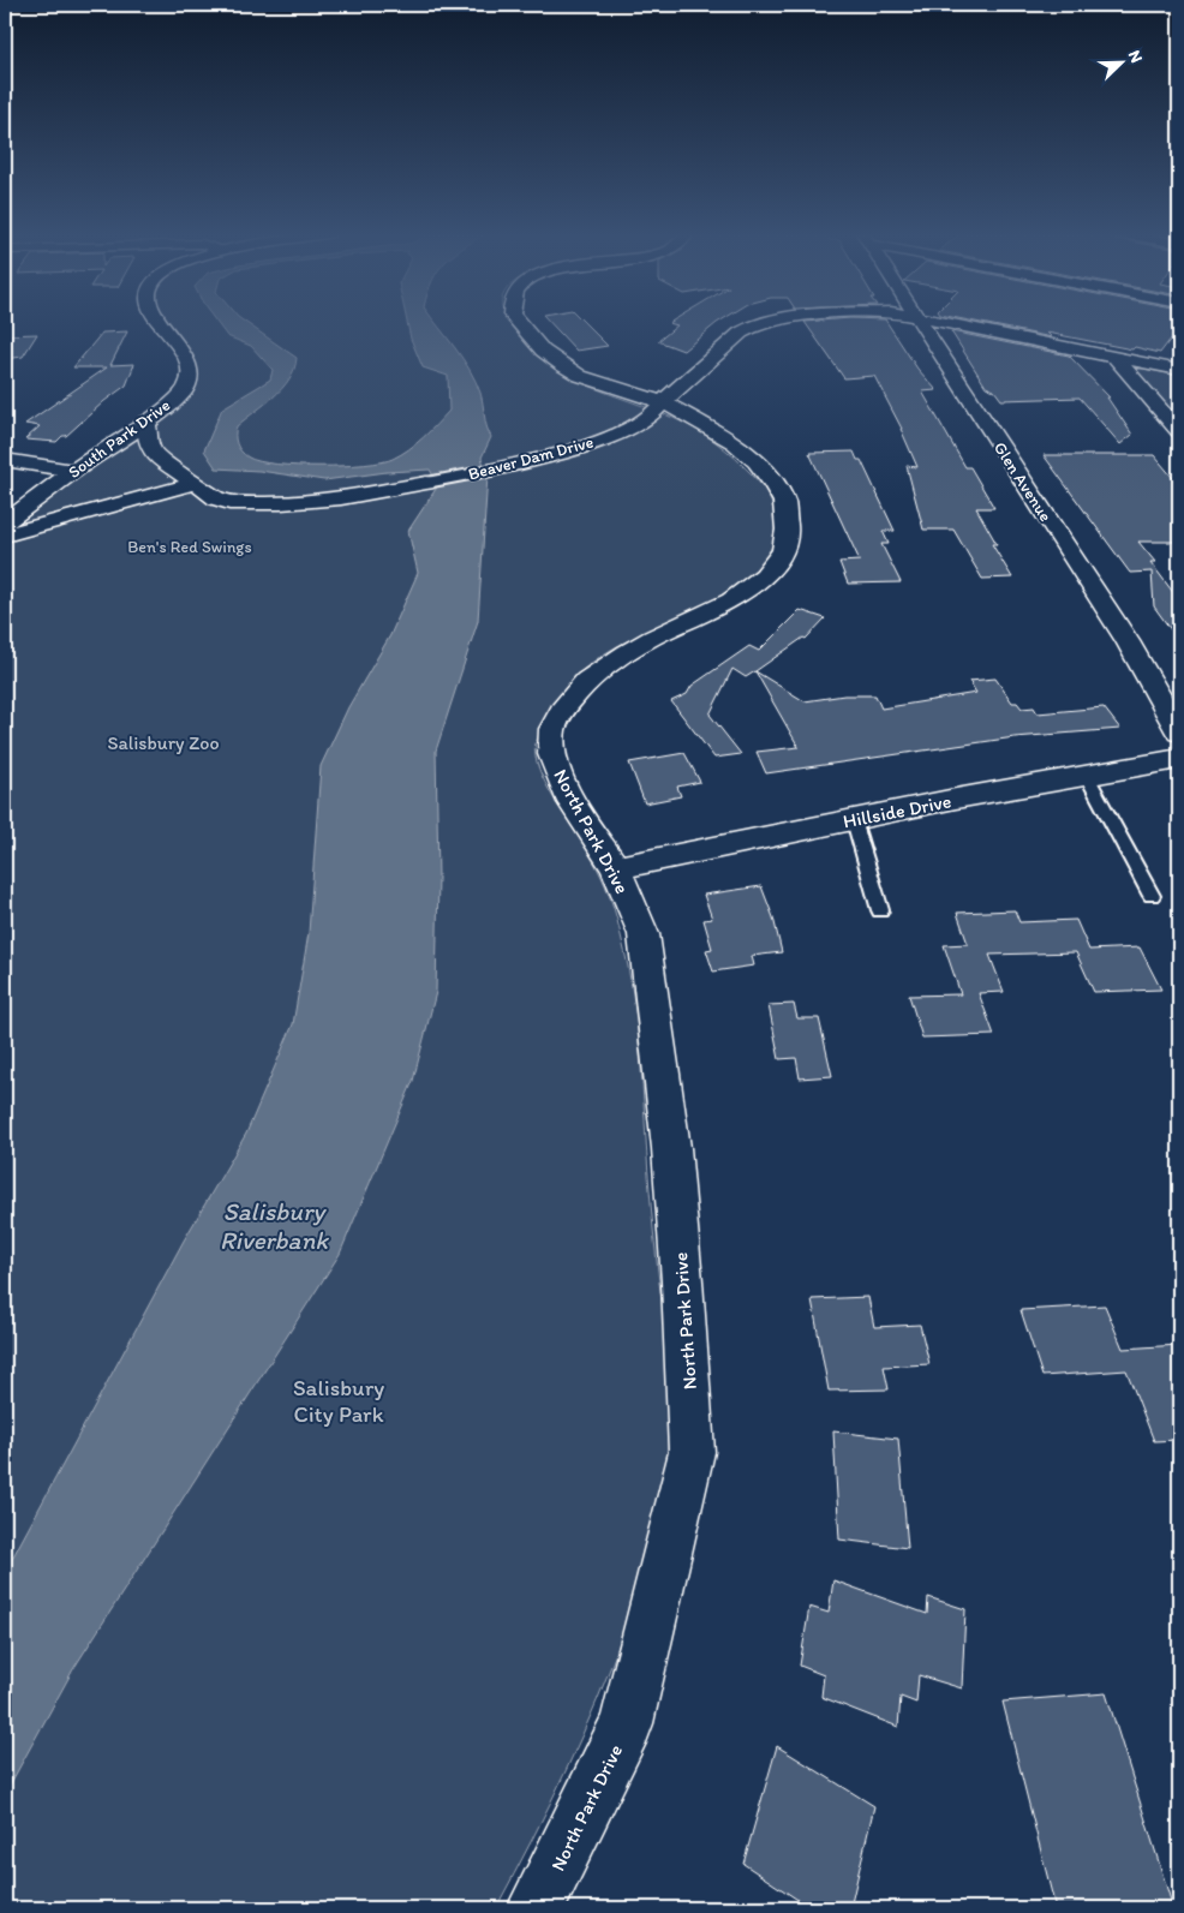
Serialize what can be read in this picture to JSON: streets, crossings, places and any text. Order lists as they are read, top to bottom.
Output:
{
  "streets": {
    "street": [
      "South Park Drive",
      "Beaver Dam Drive",
      "Glen Avenue",
      "Hillside Drive",
      "North Park Drive"
    ]
  },
  "crossings": [
    ["South Park Drive", "Beaver Dam Drive"],
    ["Beaver Dam Drive", "North Park Drive"],
    ["Hillside Drive", "North Park Drive"]
  ],
  "water": ["Salisbury Riverbank"],
  "parks": ["Ben's Red Swings", "Salisbury Zoo", "Salisbury City Park"],
  "north": "top right"
}
